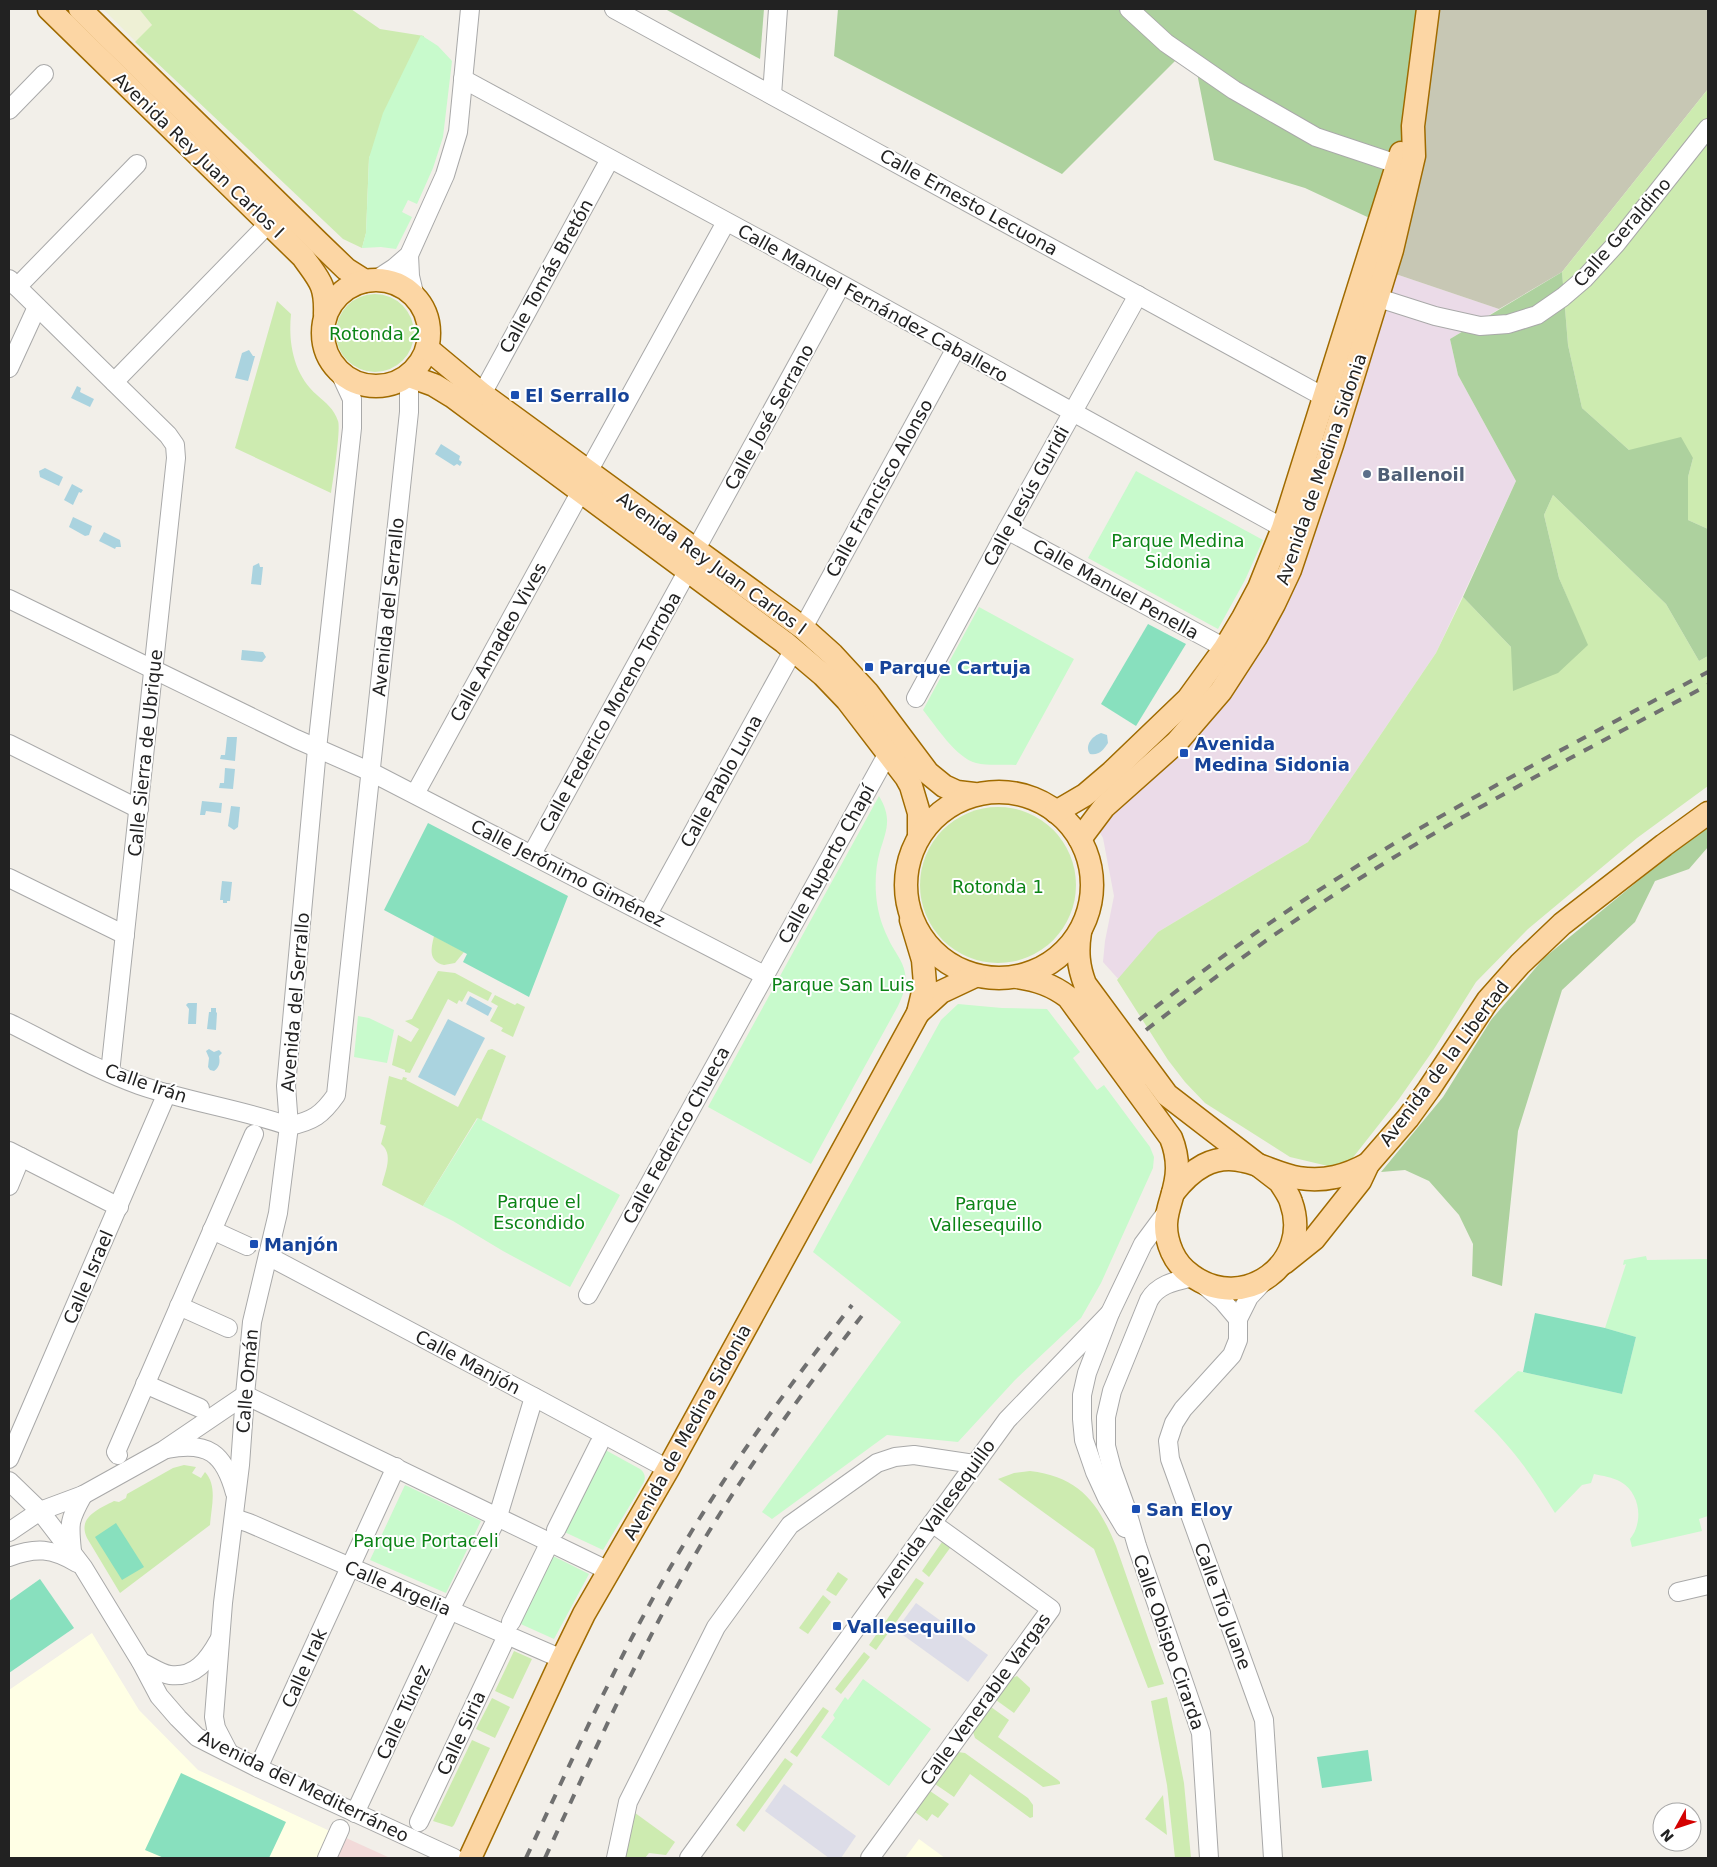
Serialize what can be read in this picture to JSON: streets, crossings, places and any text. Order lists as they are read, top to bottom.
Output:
{
  "streets": {
    "main road": [
      "Avenida Rey Juan Carlos I",
      "Avenida de Medina Sidonia",
      "Avenida de la Libertad",
      "Calle Obispo Cirarda"
    ],
    "street": [
      "Calle Ernesto Lecuona",
      "Calle Geraldino",
      "Calle Tomás Bretón",
      "Calle Manuel Fernández Caballero",
      "Calle José Serrano",
      "Calle Francisco Alonso",
      "Calle Jesús Guridi",
      "Calle Manuel Penella",
      "Avenida del Serrallo",
      "Calle Amadeo Vives",
      "Calle Federico Moreno Torroba",
      "Calle Sierra de Ubrique",
      "Calle Pablo Luna",
      "Calle Ruperto Chapí",
      "Calle Jerónimo Giménez",
      "Calle Irán",
      "Calle Federico Chueca",
      "Calle Israel",
      "Calle Manjón",
      "Calle Omán",
      "Avenida Vallesequillo",
      "Calle Argelia",
      "Calle Tío Juane",
      "Calle Irak",
      "Calle Venerable Vargas",
      "Calle Túnez",
      "Calle Siria",
      "Avenida del Mediterráneo"
    ]
  },
  "crossings": [
    ["Avenida Rey Juan Carlos I", "Calle Tomás Bretón"],
    ["Avenida Rey Juan Carlos I", "Calle José Serrano"],
    ["Avenida Rey Juan Carlos I", "Calle Francisco Alonso"],
    ["Avenida Rey Juan Carlos I", "Avenida del Serrallo"],
    ["Avenida Rey Juan Carlos I", "Calle Amadeo Vives"],
    ["Avenida Rey Juan Carlos I", "Calle Federico Moreno Torroba"],
    ["Avenida Rey Juan Carlos I", "Calle Pablo Luna"],
    ["Avenida Rey Juan Carlos I", "Calle Ruperto Chapí"],
    ["Calle Ernesto Lecuona", "Avenida de Medina Sidonia"],
    ["Calle Ernesto Lecuona", "Calle Jesús Guridi"],
    ["Calle Geraldino", "Avenida de Medina Sidonia"],
    ["Calle Tomás Bretón", "Calle Manuel Fernández Caballero"],
    ["Calle Manuel Fernández Caballero", "Calle José Serrano"],
    ["Calle Manuel Fernández Caballero", "Avenida de Medina Sidonia"],
    ["Calle Manuel Fernández Caballero", "Calle Francisco Alonso"],
    ["Calle Manuel Fernández Caballero", "Calle Jesús Guridi"],
    ["Calle Manuel Fernández Caballero", "Calle Amadeo Vives"],
    ["Calle José Serrano", "Calle Federico Moreno Torroba"],
    ["Avenida de Medina Sidonia", "Calle Manuel Penella"],
    ["Avenida de Medina Sidonia", "Calle Manjón"],
    ["Avenida de Medina Sidonia", "Calle Argelia"],
    ["Calle Jesús Guridi", "Calle Manuel Penella"],
    ["Avenida del Serrallo", "Calle Jerónimo Giménez"],
    ["Avenida del Serrallo", "Calle Irán"],
    ["Avenida del Serrallo", "Calle Omán"],
    ["Calle Amadeo Vives", "Calle Jerónimo Giménez"],
    ["Calle Federico Moreno Torroba", "Calle Jerónimo Giménez"],
    ["Calle Sierra de Ubrique", "Calle Jerónimo Giménez"],
    ["Calle Sierra de Ubrique", "Calle Irán"],
    ["Calle Pablo Luna", "Calle Jerónimo Giménez"],
    ["Calle Ruperto Chapí", "Calle Jerónimo Giménez"],
    ["Calle Ruperto Chapí", "Calle Federico Chueca"],
    ["Calle Jerónimo Giménez", "Calle Federico Chueca"],
    ["Avenida de la Libertad", "Calle Tío Juane"],
    ["Avenida de la Libertad", "Calle Obispo Cirarda"],
    ["Calle Irán", "Calle Israel"],
    ["Calle Irán", "Calle Omán"],
    ["Calle Manjón", "Calle Omán"],
    ["Calle Manjón", "Calle Túnez"],
    ["Calle Omán", "Calle Argelia"],
    ["Calle Omán", "Avenida del Mediterráneo"],
    ["Avenida Vallesequillo", "Calle Obispo Cirarda"],
    ["Avenida Vallesequillo", "Calle Venerable Vargas"],
    ["Calle Argelia", "Calle Irak"],
    ["Calle Argelia", "Calle Túnez"],
    ["Calle Tío Juane", "Calle Obispo Cirarda"],
    ["Calle Irak", "Avenida del Mediterráneo"],
    ["Calle Túnez", "Avenida del Mediterráneo"]
  ],
  "parks": [
    "Rotonda 2",
    "Parque Medina Sidonia",
    "Rotonda 1",
    "Parque San Luis",
    "Parque el Escondido",
    "Parque Vallesequillo",
    "Parque Portaceli"
  ],
  "places": {
    "transit": [
      "El Serrallo",
      "Parque Cartuja",
      "Avenida Medina Sidonia",
      "Manjón",
      "San Eloy",
      "Vallesequillo"
    ],
    "other": ["Ballenoil"]
  },
  "north": "bottom left"
}
